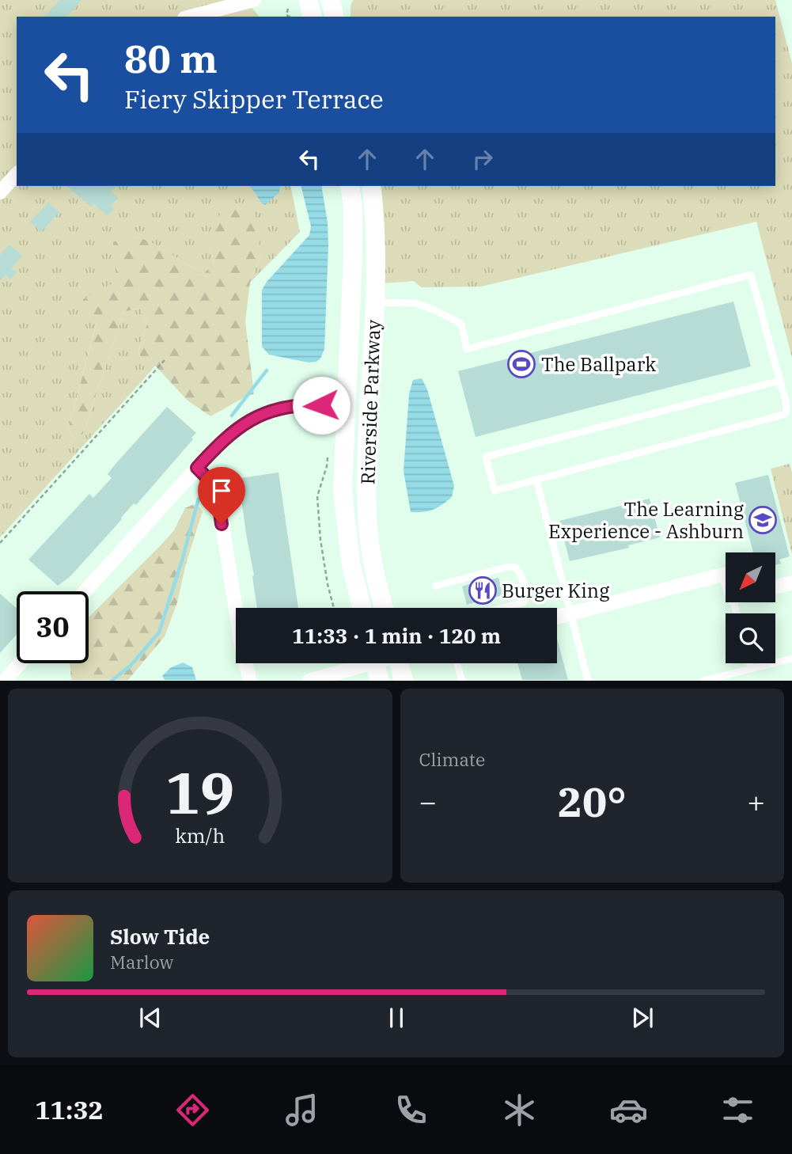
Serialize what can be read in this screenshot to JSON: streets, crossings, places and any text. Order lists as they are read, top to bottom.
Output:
{
  "streets": {
    "main road": ["Riverside Parkway"]
  },
  "places": {
    "sports": ["The Ballpark"],
    "school or university": ["The Learning Experience - Ashburn"],
    "restaurant": ["Burger King"]
  },
  "north": "bottom left",
  "page": {
    "turn": ["80 m", "Fiery Skipper Terrace"],
    "limit": "30",
    "trip": "11:33 · 1 min · 120 m",
    "tile": "Climate",
    "heat": ["−", "20°", "+"],
    "song": ["Slow Tide", "Marlow"],
    "tabs": "11:32",
    "gauge": ["19", "km/h"]
  }
}
